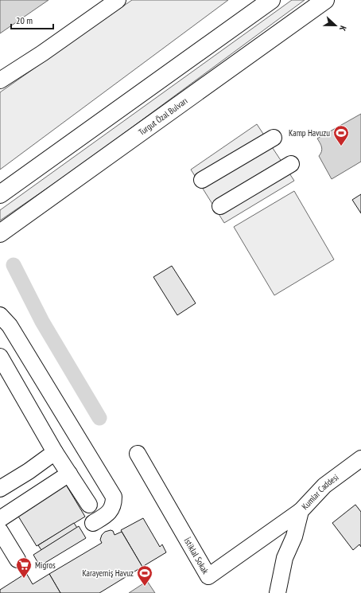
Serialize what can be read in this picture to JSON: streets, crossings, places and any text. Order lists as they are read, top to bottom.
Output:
{
  "streets": {
    "highway": ["Turgut Özal Bulvarı"],
    "street": ["Kumlar Caddesi", "İstiklal Sokak"]
  },
  "crossings": [
    ["Kumlar Caddesi", "İstiklal Sokak"]
  ],
  "places": {
    "sports": ["Kamp Havuzu", "Karayemiş Havuz"],
    "supermarket": ["Migros"]
  },
  "scale_bar": "20 m",
  "north": "right"
}
